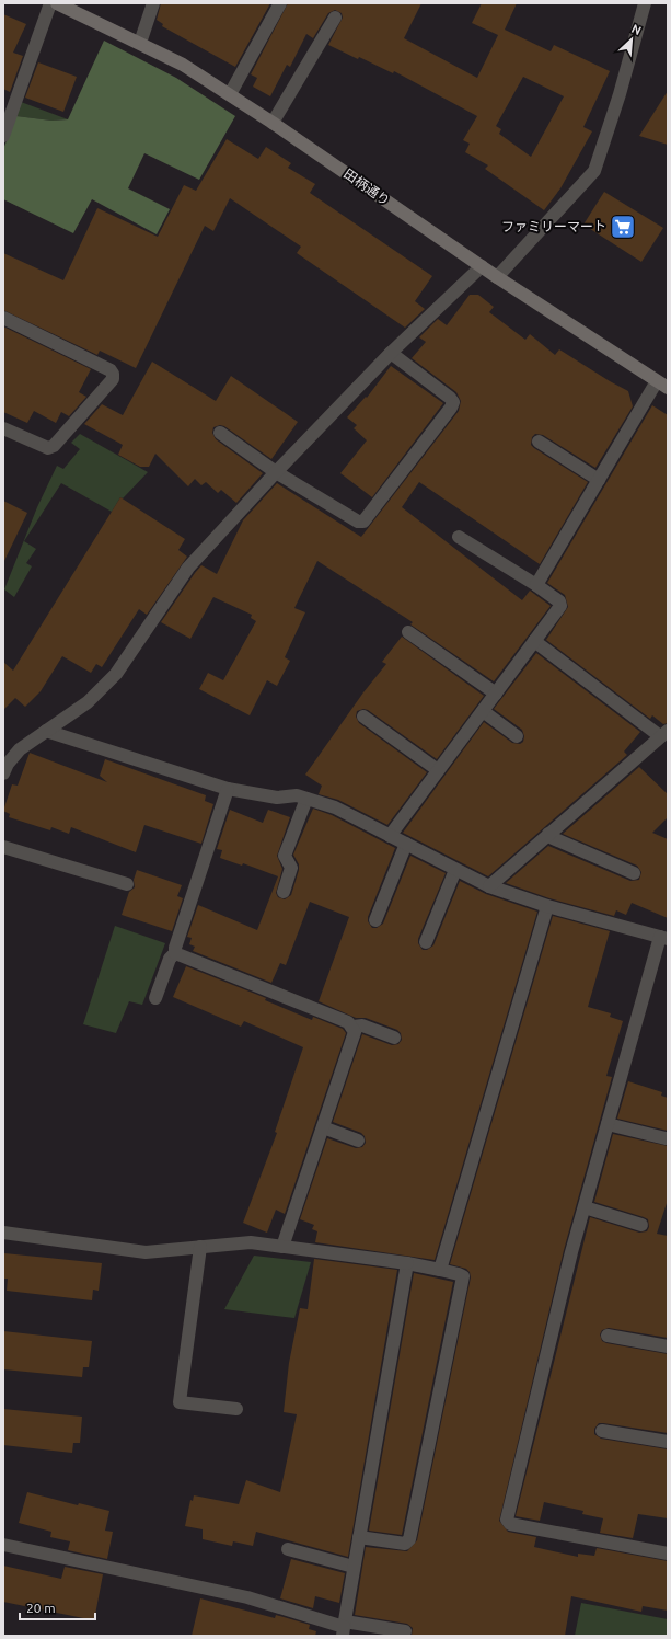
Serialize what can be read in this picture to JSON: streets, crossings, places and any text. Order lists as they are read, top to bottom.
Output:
{
  "streets": {
    "street": ["田柄通り"]
  },
  "places": {
    "supermarket": ["ファミリーマート"]
  },
  "scale_bar": "20 m",
  "north": "top right"
}
